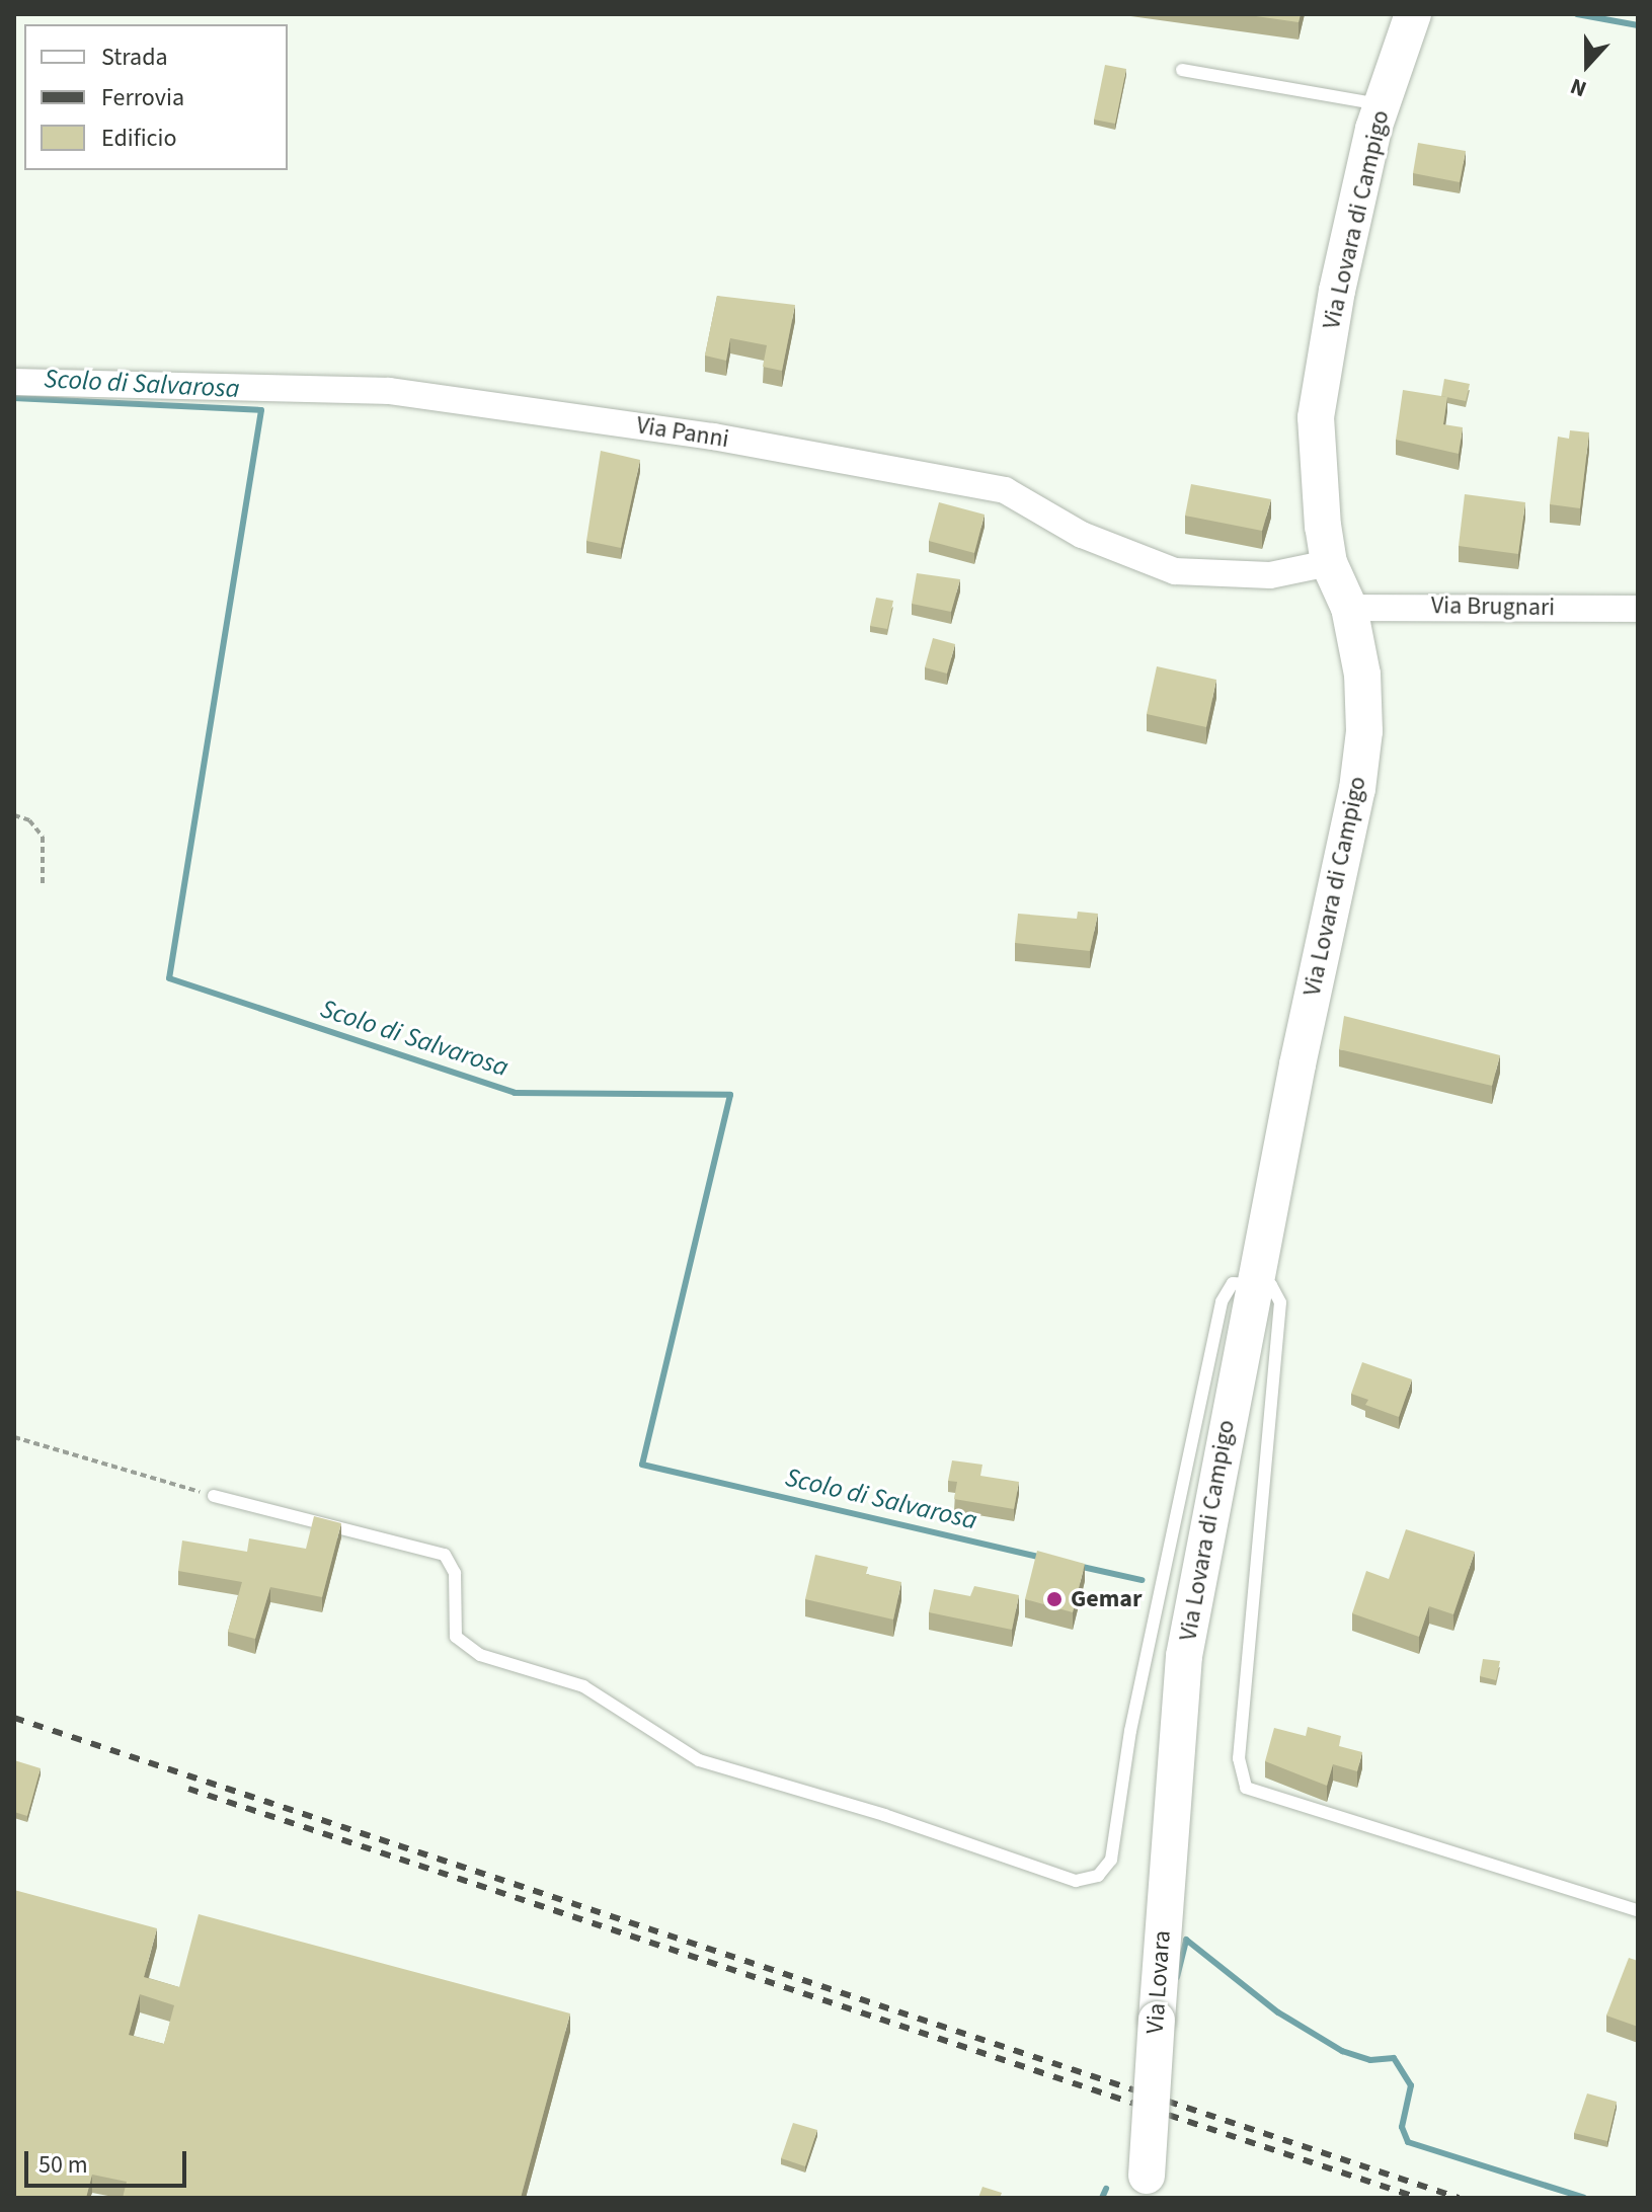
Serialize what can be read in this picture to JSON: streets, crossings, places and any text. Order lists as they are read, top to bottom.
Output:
{
  "streets": {
    "street": [
      "Via Lovara di Campigo",
      "Via Panni",
      "Via Brugnari",
      "Via Lovara"
    ]
  },
  "crossings": [
    ["Via Lovara di Campigo", "Via Panni"],
    ["Via Lovara di Campigo", "Via Brugnari"],
    ["Via Lovara di Campigo", "Via Lovara"]
  ],
  "water": ["Scolo di Salvarosa"],
  "places": ["Gemar"],
  "legend": ["Strada", "Ferrovia", "Edificio"],
  "scale_bar": "50 m",
  "north": "bottom"
}
